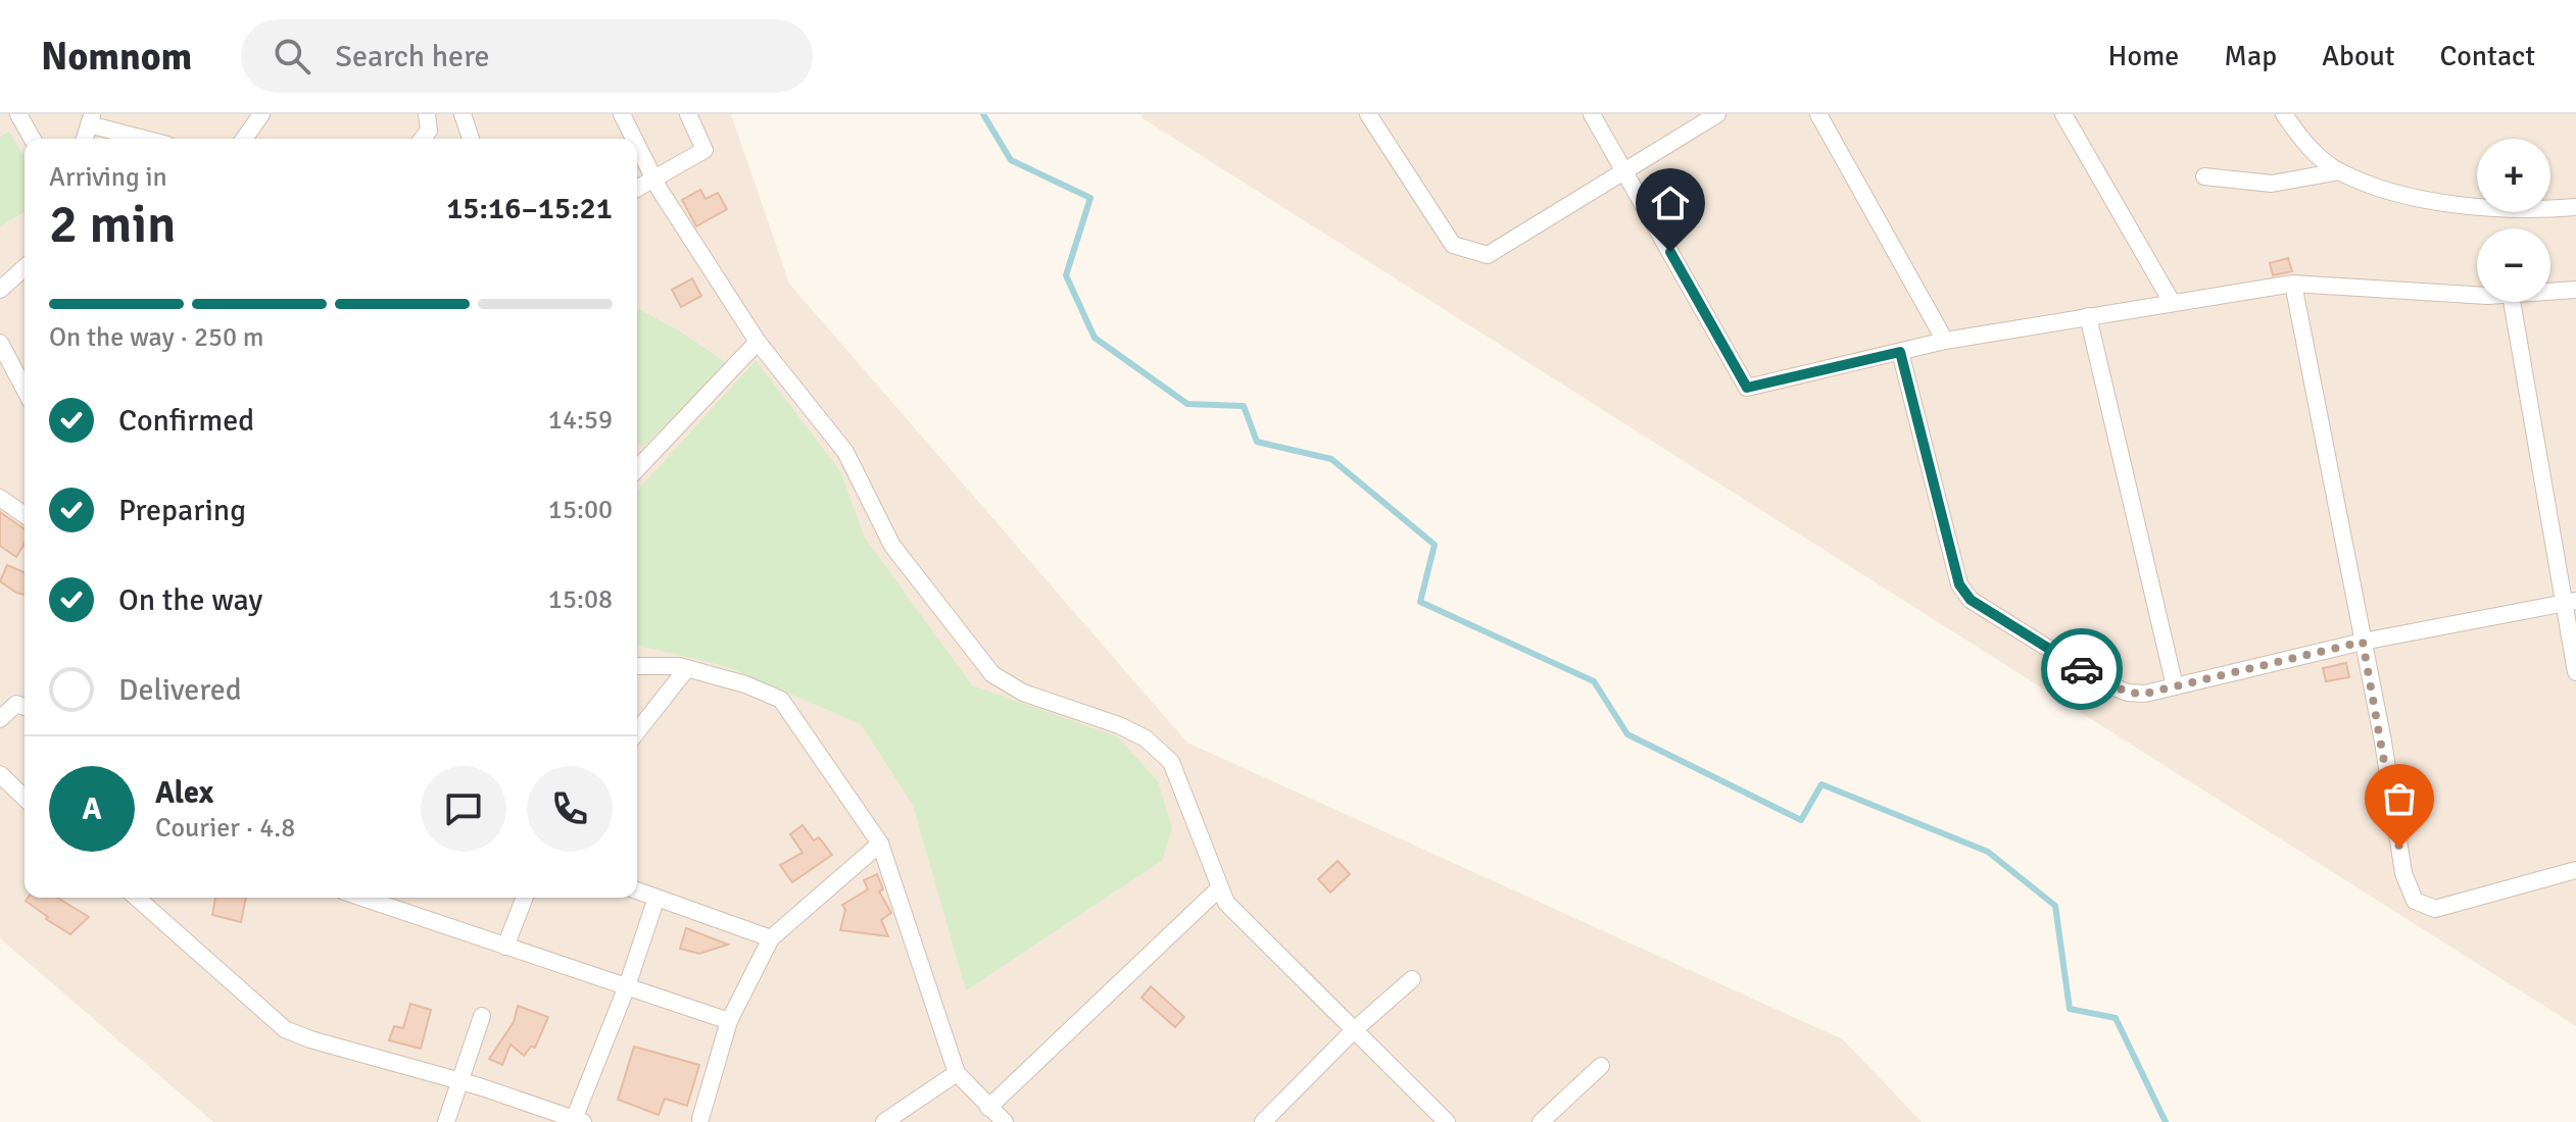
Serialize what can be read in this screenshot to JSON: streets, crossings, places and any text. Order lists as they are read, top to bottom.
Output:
{
  "page": {
    "header": "Nomnom",
    "search": "Search here",
    "nav": [
      "Home",
      "Map",
      "About",
      "Contact"
    ],
    "map_buttons": ["+", "−"],
    "heading": ["2 min", "Arriving in", "15:16–15:21"],
    "panel": ["Alex", "Courier · 4.8"],
    "bar": "On the way · 250 m",
    "list": [
      ["Confirmed", "14:59"],
      ["Preparing", "15:00"],
      ["On the way", "15:08"],
      "Delivered"
    ],
    "round": "A"
  }
}
